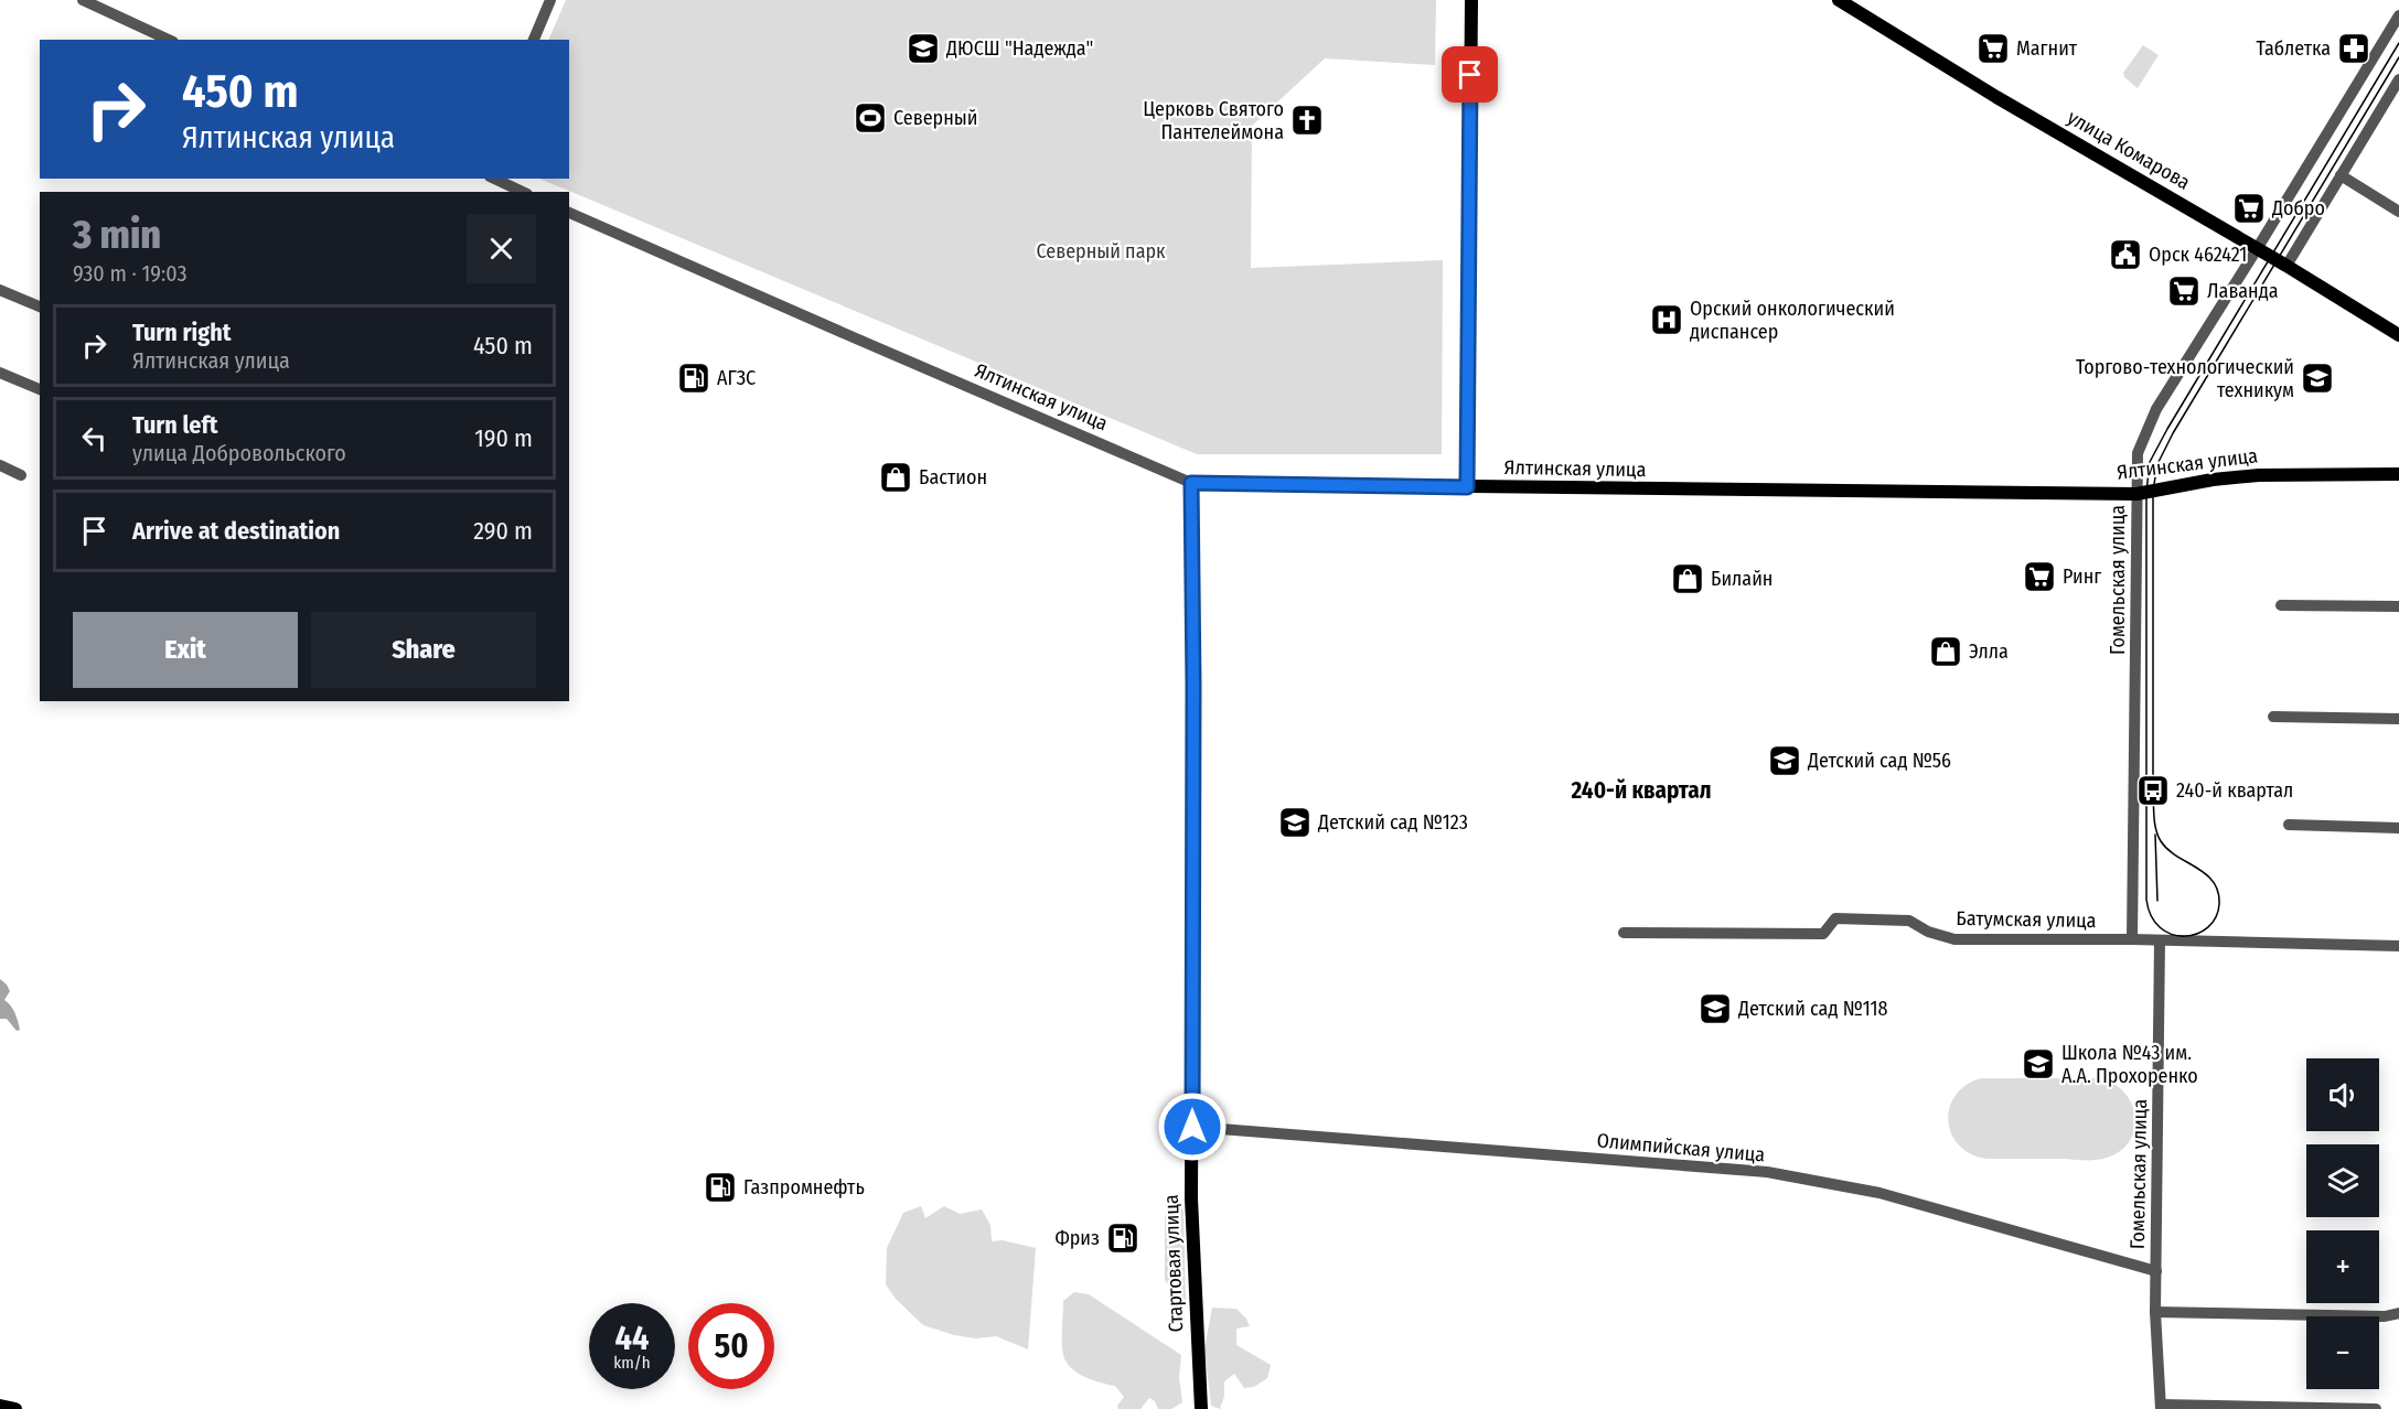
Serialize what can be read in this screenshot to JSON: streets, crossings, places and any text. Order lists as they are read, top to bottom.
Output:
{
  "streets": {
    "main road": ["улица Комарова", "Ялтинская улица", "Стартовая улица"],
    "street": ["Гомельская улица", "Батумская улица", "Олимпийская улица"]
  },
  "crossings": [
    ["улица Комарова", "Гомельская улица"],
    ["Ялтинская улица", "Гомельская улица"],
    ["Ялтинская улица", "Стартовая улица"],
    ["Гомельская улица", "Батумская улица"],
    ["Гомельская улица", "Олимпийская улица"],
    ["Олимпийская улица", "Стартовая улица"]
  ],
  "districts": ["240-й квартал"],
  "parks": ["Северный парк"],
  "places": {
    "school or university": [
      "ДЮСШ \"Надежда\"",
      "Торгово-технологический техникум",
      "Детский сад №56",
      "Детский сад №123",
      "Детский сад №118",
      "Школа №43 им. А.А. Прохоренко"
    ],
    "supermarket": [
      "Магнит",
      "Добро",
      "Лаванда",
      "Ринг"
    ],
    "pharmacy": ["Таблетка"],
    "sports": ["Северный"],
    "church": ["Церковь Святого Пантелеймона"],
    "public building": ["Орск 462421"],
    "hospital": ["Орский онкологический диспансер"],
    "fuel station": ["АГЗС", "Газпромнефть", "Фриз"],
    "shop": ["Бастион", "Билайн", "Элла"],
    "bus stop": ["240-й квартал"]
  },
  "page": {
    "turn": ["450 m", "Ялтинская улица"],
    "heading": ["3 min", "930 m · 19:03"],
    "list": [
      {
        "name": "Turn right",
        "note": "Ялтинская улица",
        "value": "450 m"
      },
      {
        "name": "Turn left",
        "note": "улица Добровольского",
        "value": "190 m"
      },
      {
        "name": "Arrive at destination",
        "value": "290 m"
      }
    ],
    "buttons": ["Exit", "Share"],
    "map_buttons": ["+", "−"],
    "speed": "44 km/h",
    "limit": "50"
  }
}
